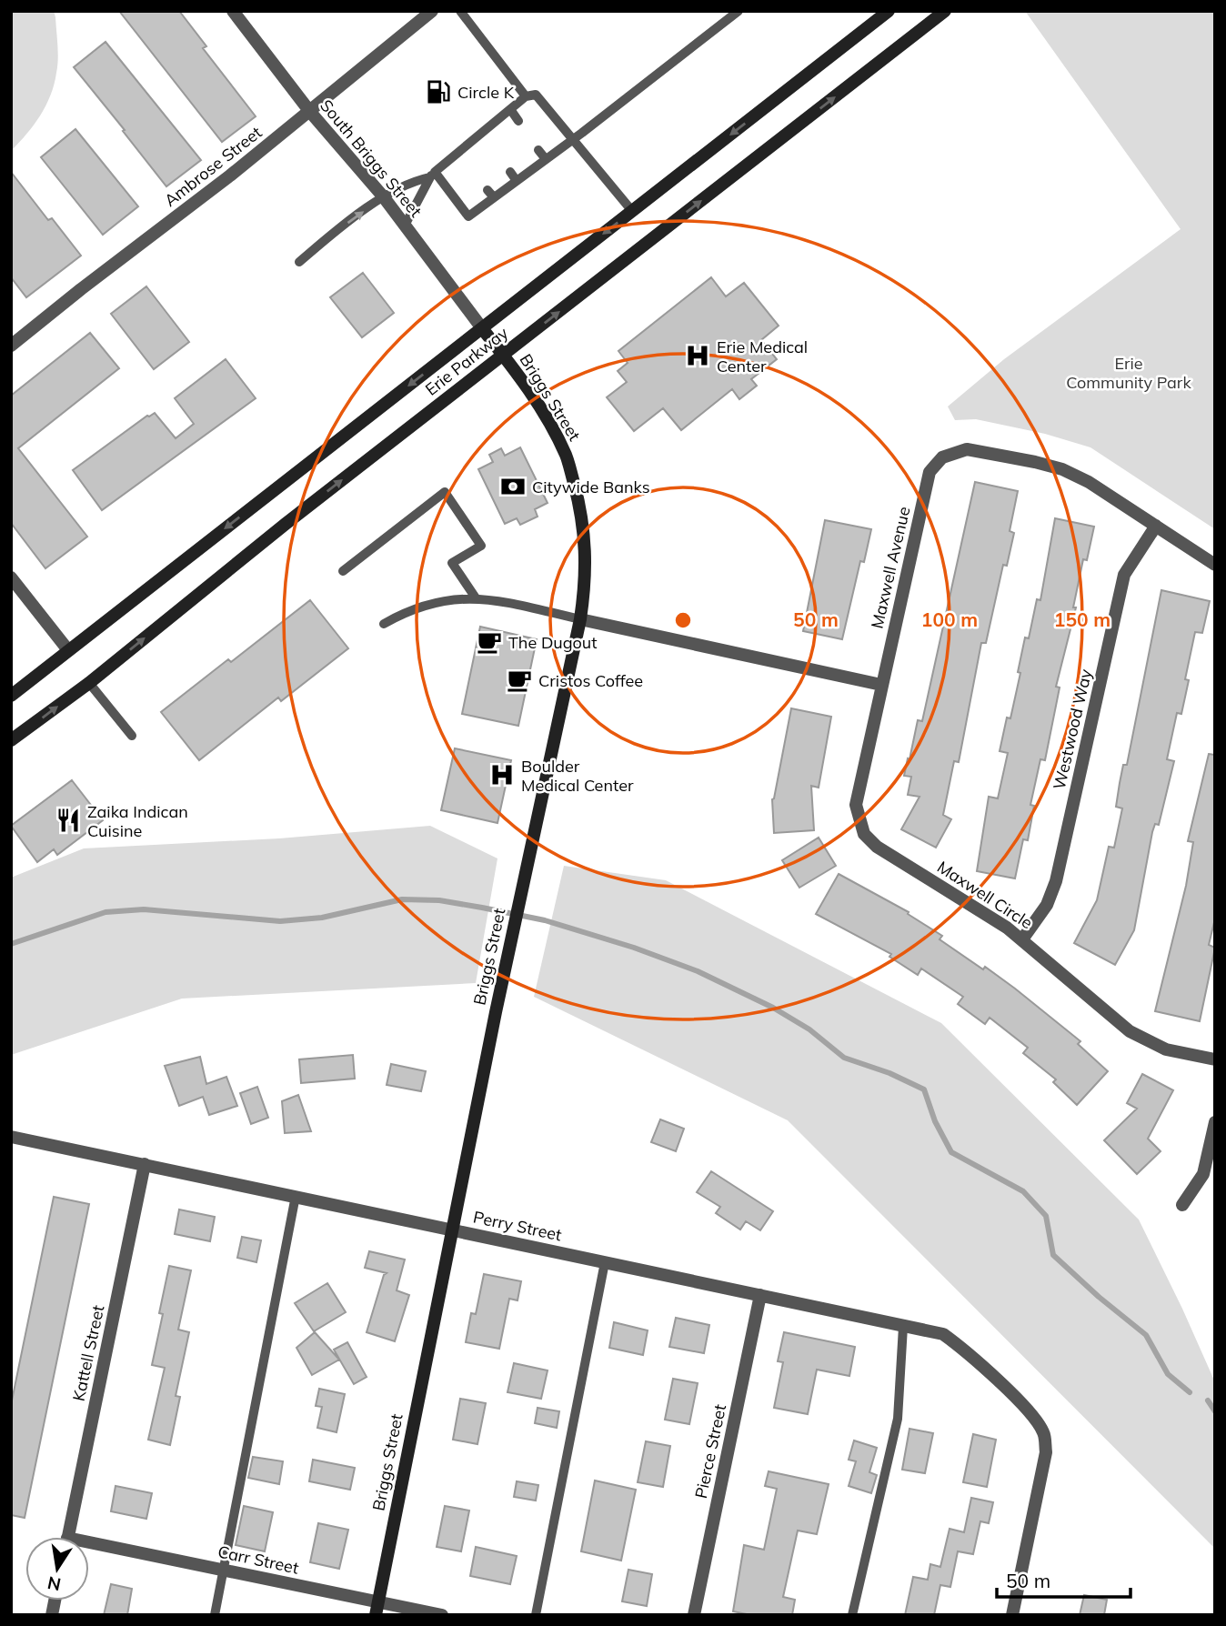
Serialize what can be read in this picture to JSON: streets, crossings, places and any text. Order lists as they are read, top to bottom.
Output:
{
  "streets": {
    "main road": ["Erie Parkway", "Briggs Street"],
    "street": [
      "South Briggs Street",
      "Ambrose Street",
      "Maxwell Avenue",
      "Westwood Way",
      "Maxwell Circle",
      "Perry Street",
      "Kattell Street",
      "Pierce Street",
      "Carr Street"
    ]
  },
  "crossings": [
    ["South Briggs Street", "Ambrose Street"],
    ["South Briggs Street", "Erie Parkway"],
    ["South Briggs Street", "Briggs Street"],
    ["Erie Parkway", "Briggs Street"],
    ["Briggs Street", "Perry Street"],
    ["Briggs Street", "Carr Street"],
    ["Maxwell Avenue", "Westwood Way"],
    ["Maxwell Avenue", "Maxwell Circle"],
    ["Westwood Way", "Maxwell Circle"],
    ["Perry Street", "Kattell Street"],
    ["Perry Street", "Pierce Street"]
  ],
  "parks": ["Erie Community Park"],
  "places": {
    "fuel station": ["Circle K"],
    "hospital": ["Erie Medical Center", "Boulder Medical Center"],
    "bank": ["Citywide Banks"],
    "cafe": ["The Dugout", "Cristos Coffee"],
    "restaurant": ["Zaika Indican Cuisine"]
  },
  "scale_bar": "50 m",
  "north": "bottom",
  "rings": ["50 m", "100 m", "150 m"]
}
